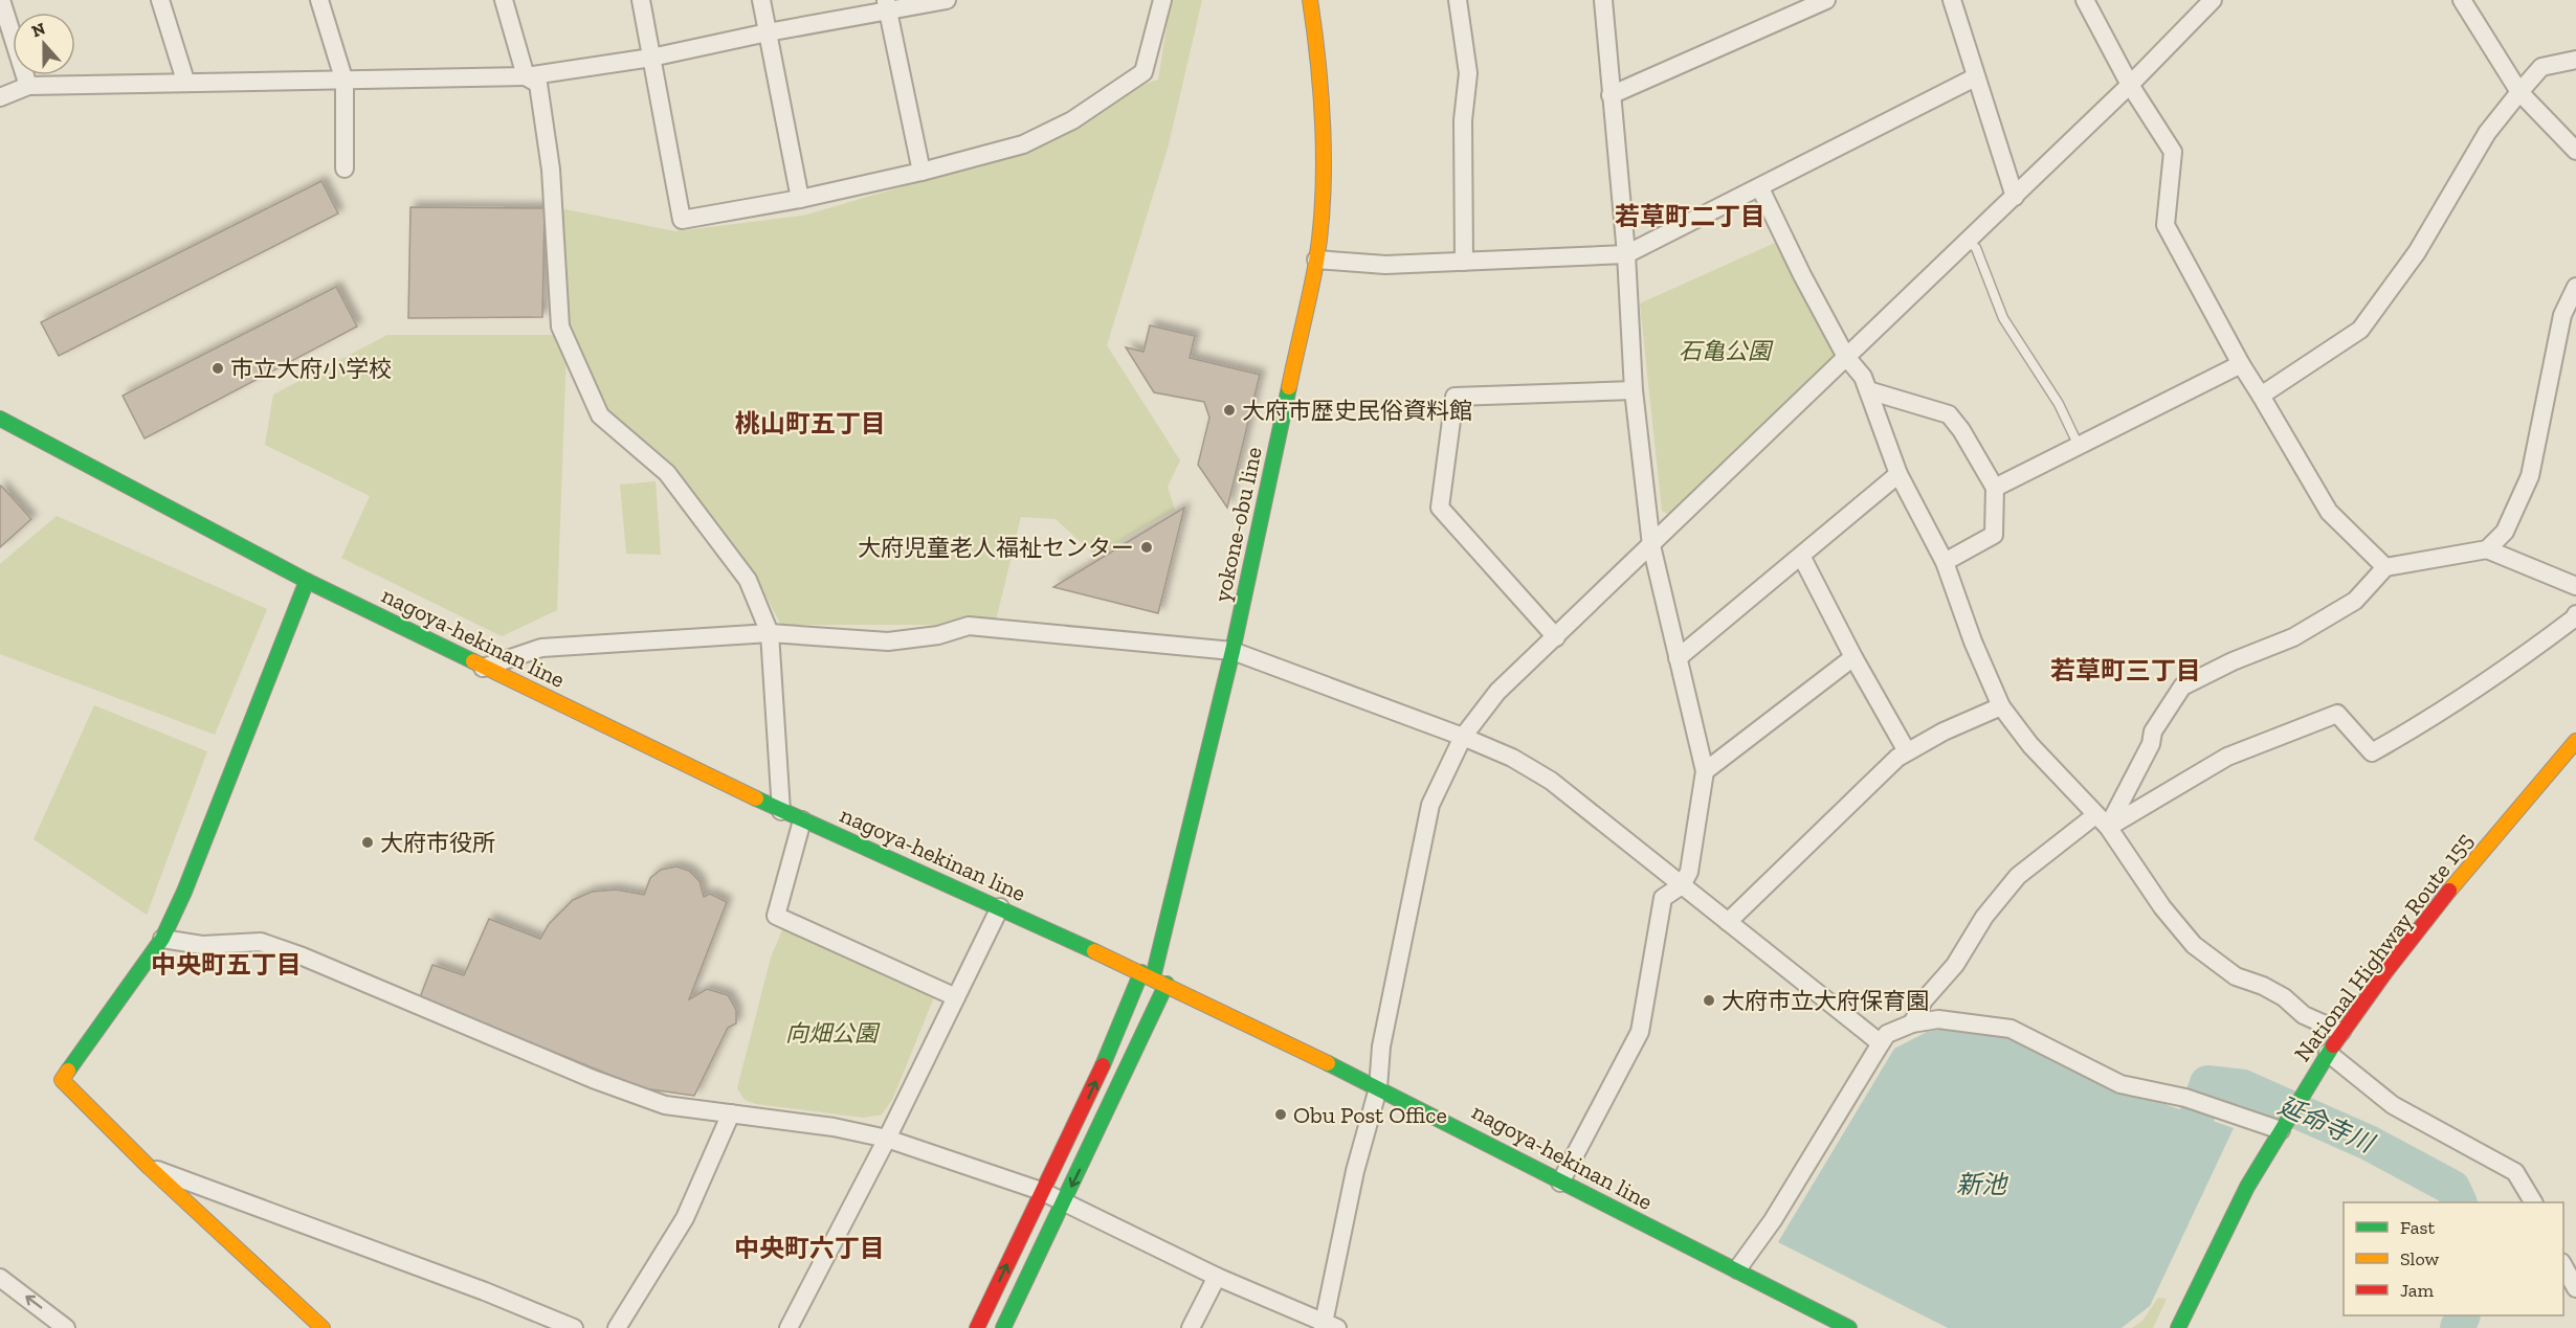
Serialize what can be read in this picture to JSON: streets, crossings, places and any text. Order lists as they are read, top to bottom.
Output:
{
  "streets": {
    "main road": ["yokone-obu line", "nagoya-hekinan line", "National Highway Route 155"]
  },
  "crossings": [
    ["yokone-obu line", "nagoya-hekinan line"]
  ],
  "districts": [
    "若草町二丁目",
    "桃山町五丁目",
    "若草町三丁目",
    "中央町五丁目",
    "中央町六丁目"
  ],
  "water": ["延命寺川", "新池"],
  "parks": ["石亀公園", "向畑公園"],
  "places": [
    "市立大府小学校",
    "大府市歴史民俗資料館",
    "大府児童老人福祉センター",
    "大府市役所",
    "大府市立大府保育園",
    "Obu Post Office"
  ],
  "legend": ["Fast", "Slow", "Jam"],
  "north": "top"
}
